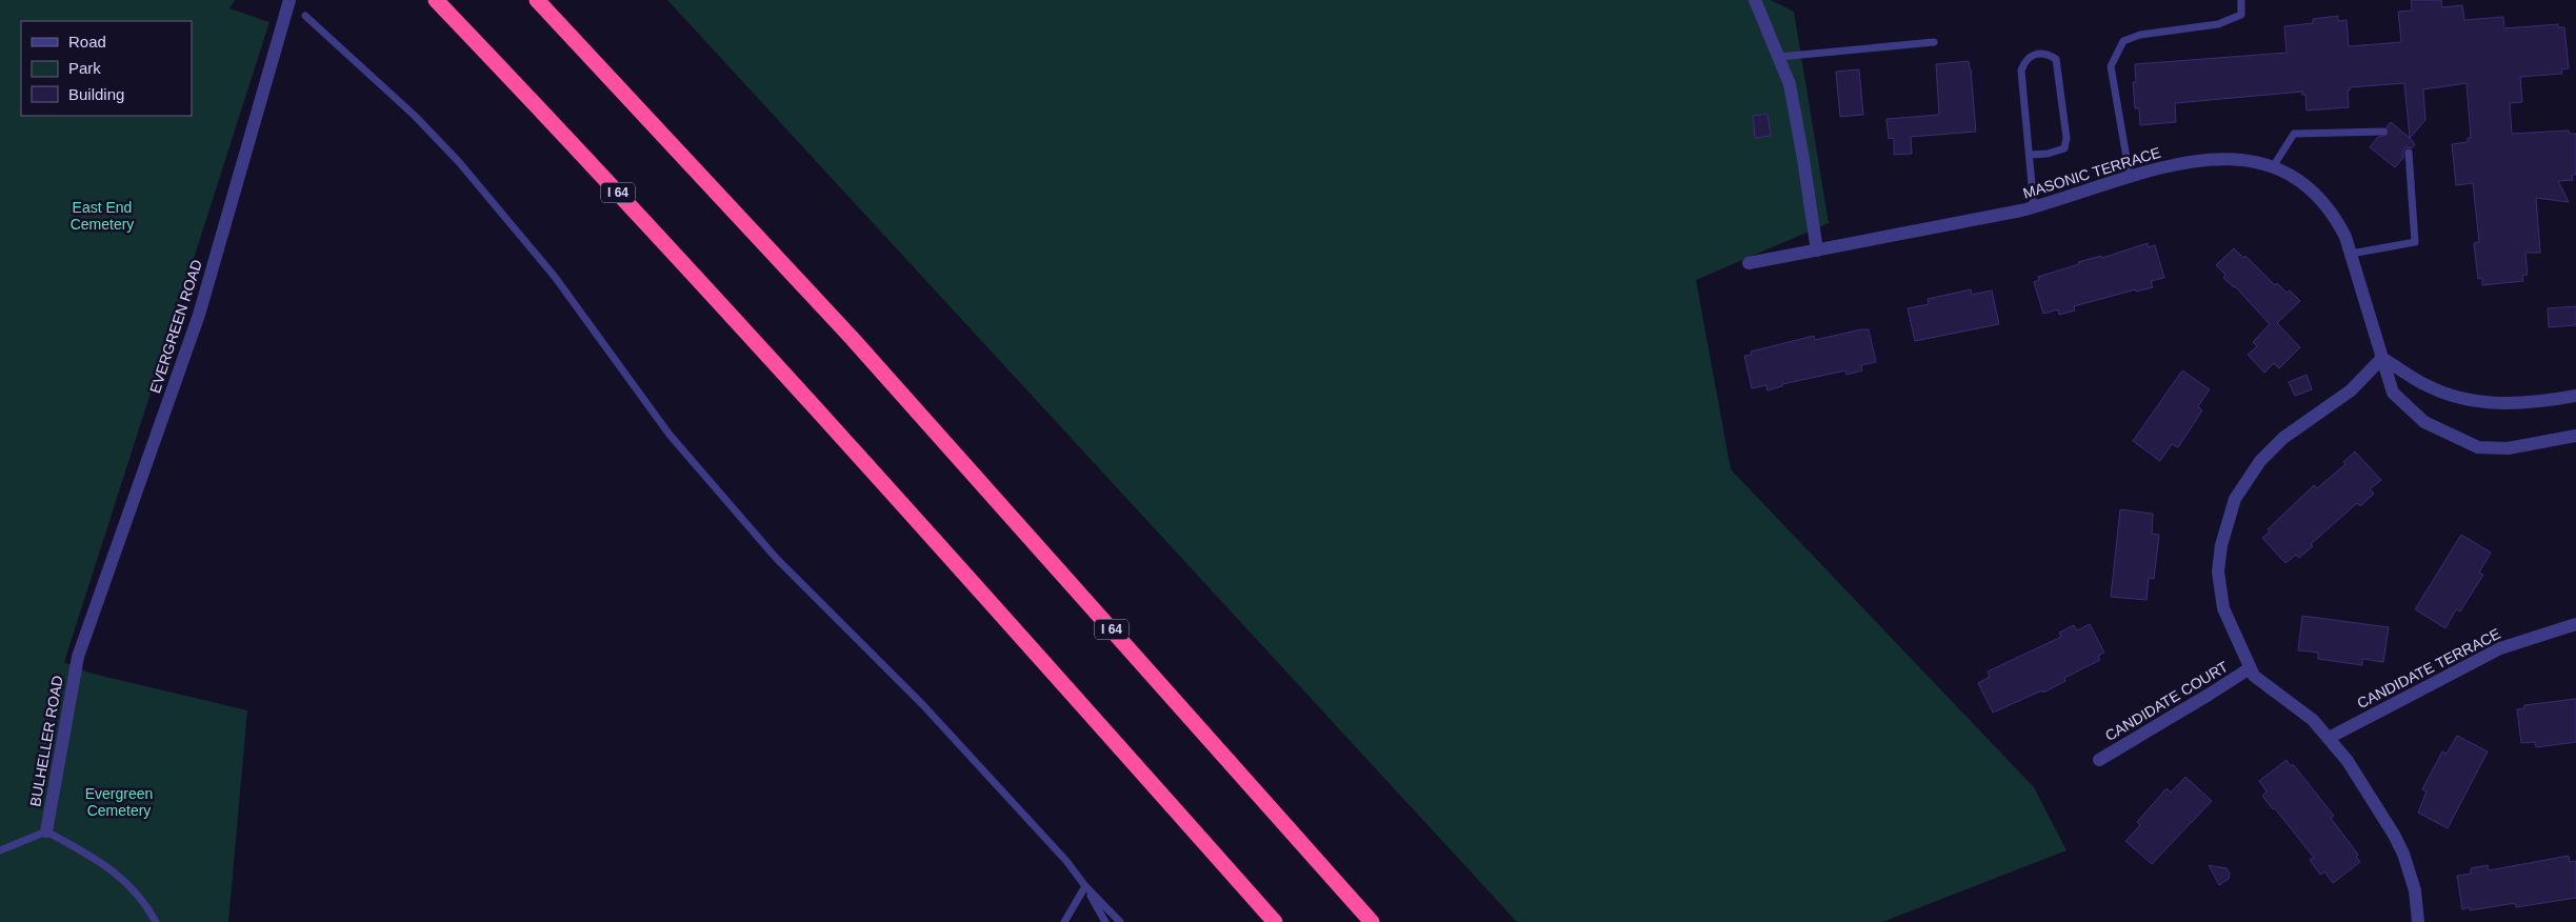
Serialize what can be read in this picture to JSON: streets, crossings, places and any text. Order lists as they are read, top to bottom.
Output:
{
  "streets": {
    "highway": ["I 64"],
    "street": [
      "MASONIC TERRACE",
      "EVERGREEN ROAD",
      "CANDIDATE TERRACE",
      "CANDIDATE COURT",
      "BULHELLER ROAD"
    ]
  },
  "crossings": [
    ["EVERGREEN ROAD", "BULHELLER ROAD"]
  ],
  "parks": ["East End Cemetery", "Evergreen Cemetery"],
  "legend": ["Road", "Park", "Building"]
}
